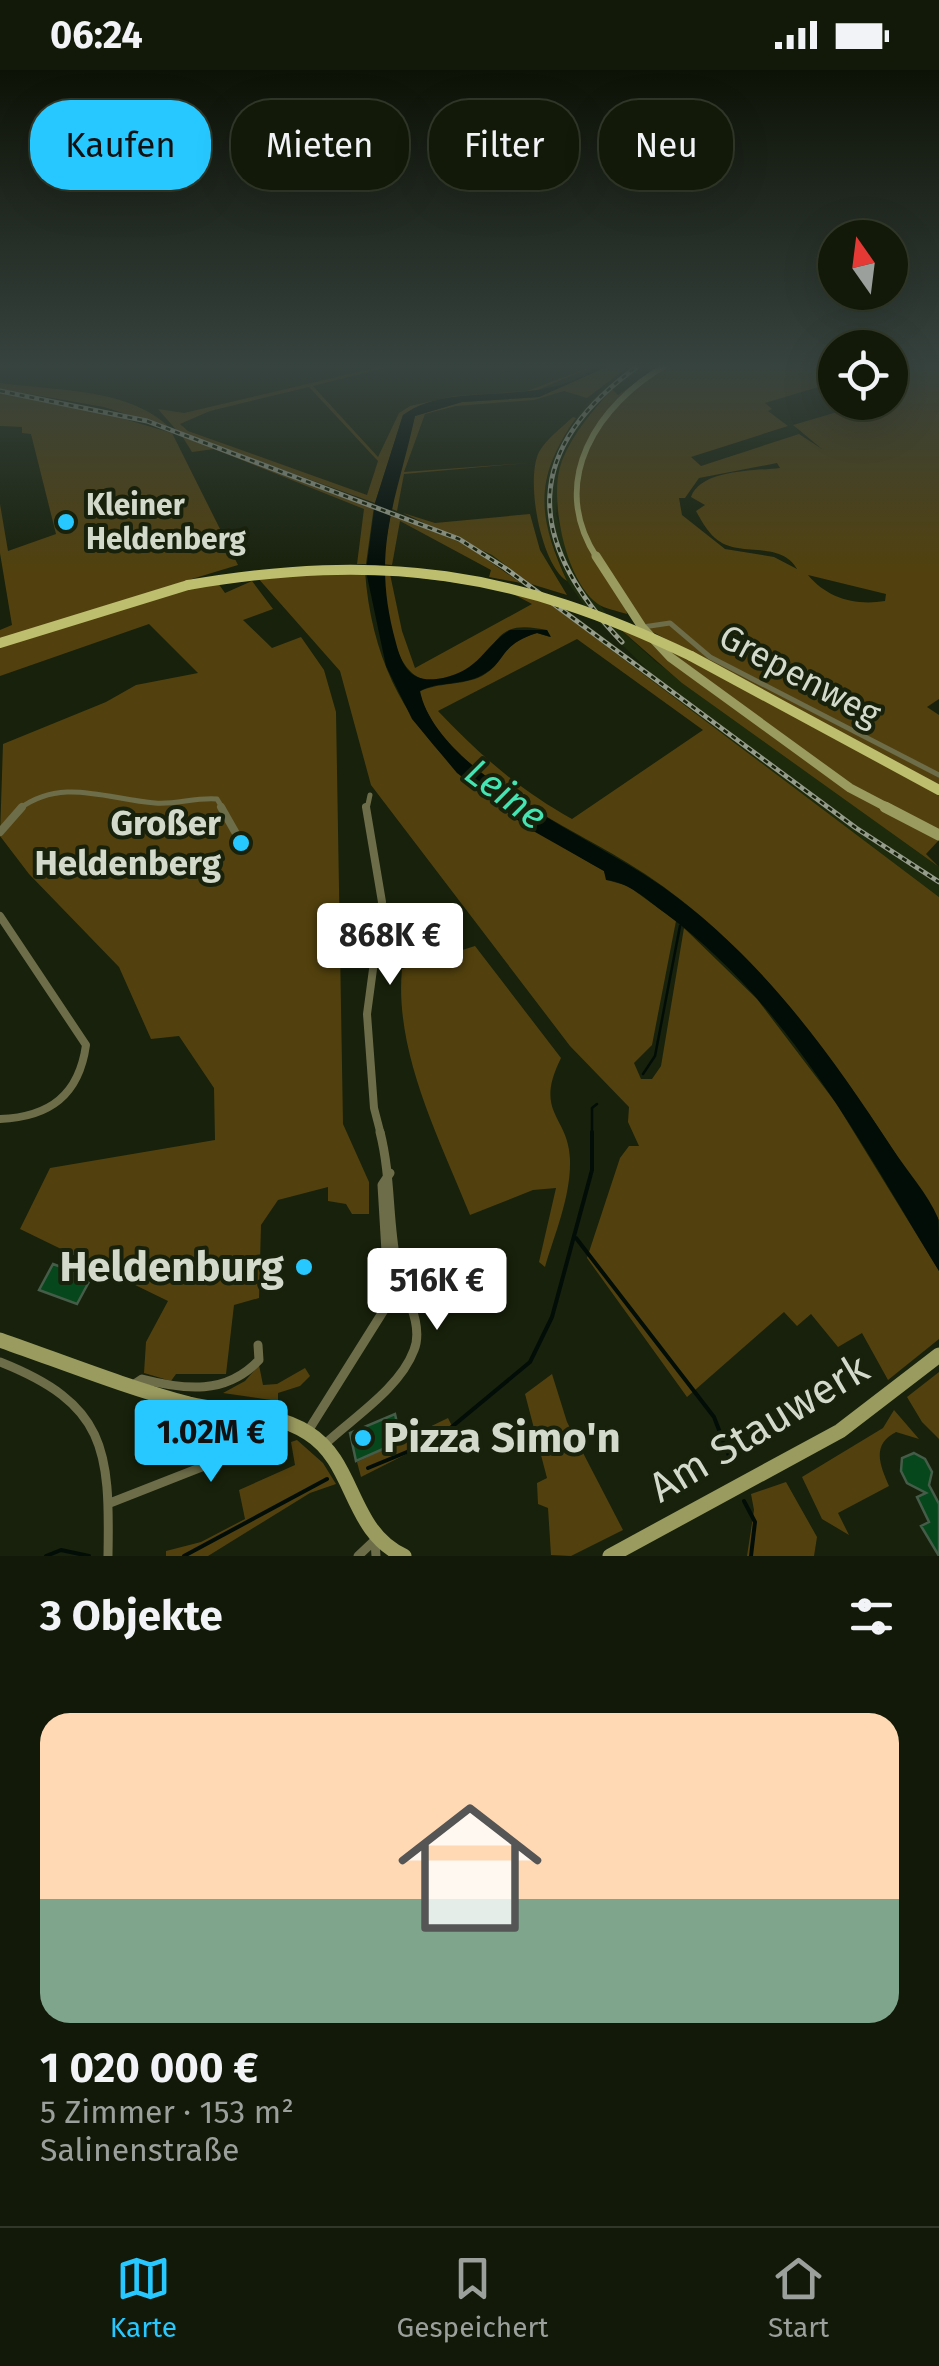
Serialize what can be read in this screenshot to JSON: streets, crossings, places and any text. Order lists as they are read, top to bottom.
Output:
{
  "streets": {
    "street": ["Grepenweg", "Am Stauwerk"]
  },
  "water": ["Leine"],
  "places": [
    "Kleiner Heldenberg",
    "Großer Heldenberg",
    "Heldenburg",
    "Pizza Simo'n"
  ],
  "north": "top",
  "page": {
    "status": "06:24",
    "chip": [
      "Kaufen",
      "Mieten",
      "Filter",
      "Neu"
    ],
    "price": ["868K €", "516K €", "1.02M €"],
    "heading": "3 Objekte",
    "list": [
      {
        "name": "1 020 000 €",
        "note": "5 Zimmer · 153 m² · Salinenstraße"
      }
    ],
    "tabs": ["Karte", "Gespeichert", "Start"]
  }
}
